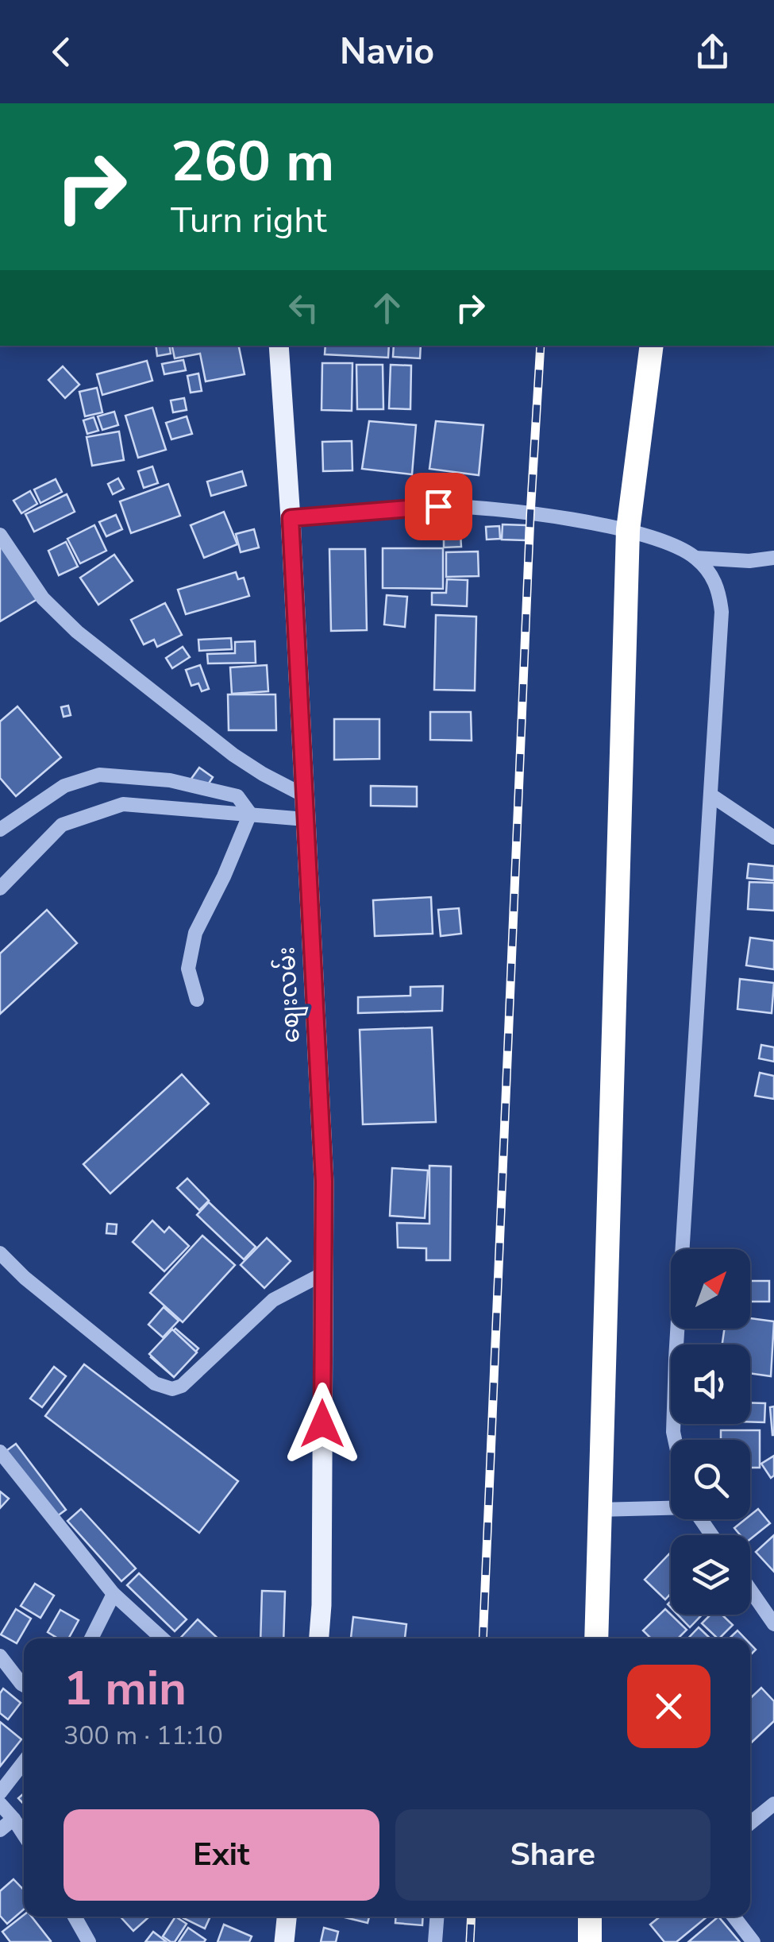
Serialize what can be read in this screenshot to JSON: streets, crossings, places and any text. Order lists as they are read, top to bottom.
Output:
{
  "streets": {
    "main road": ["စျေးလမ်း"]
  },
  "north": "top right",
  "page": {
    "header": "Navio",
    "turn": ["260 m", "Turn right"],
    "heading": ["1 min", "300 m · 11:10"],
    "buttons": ["Exit", "Share"]
  }
}
